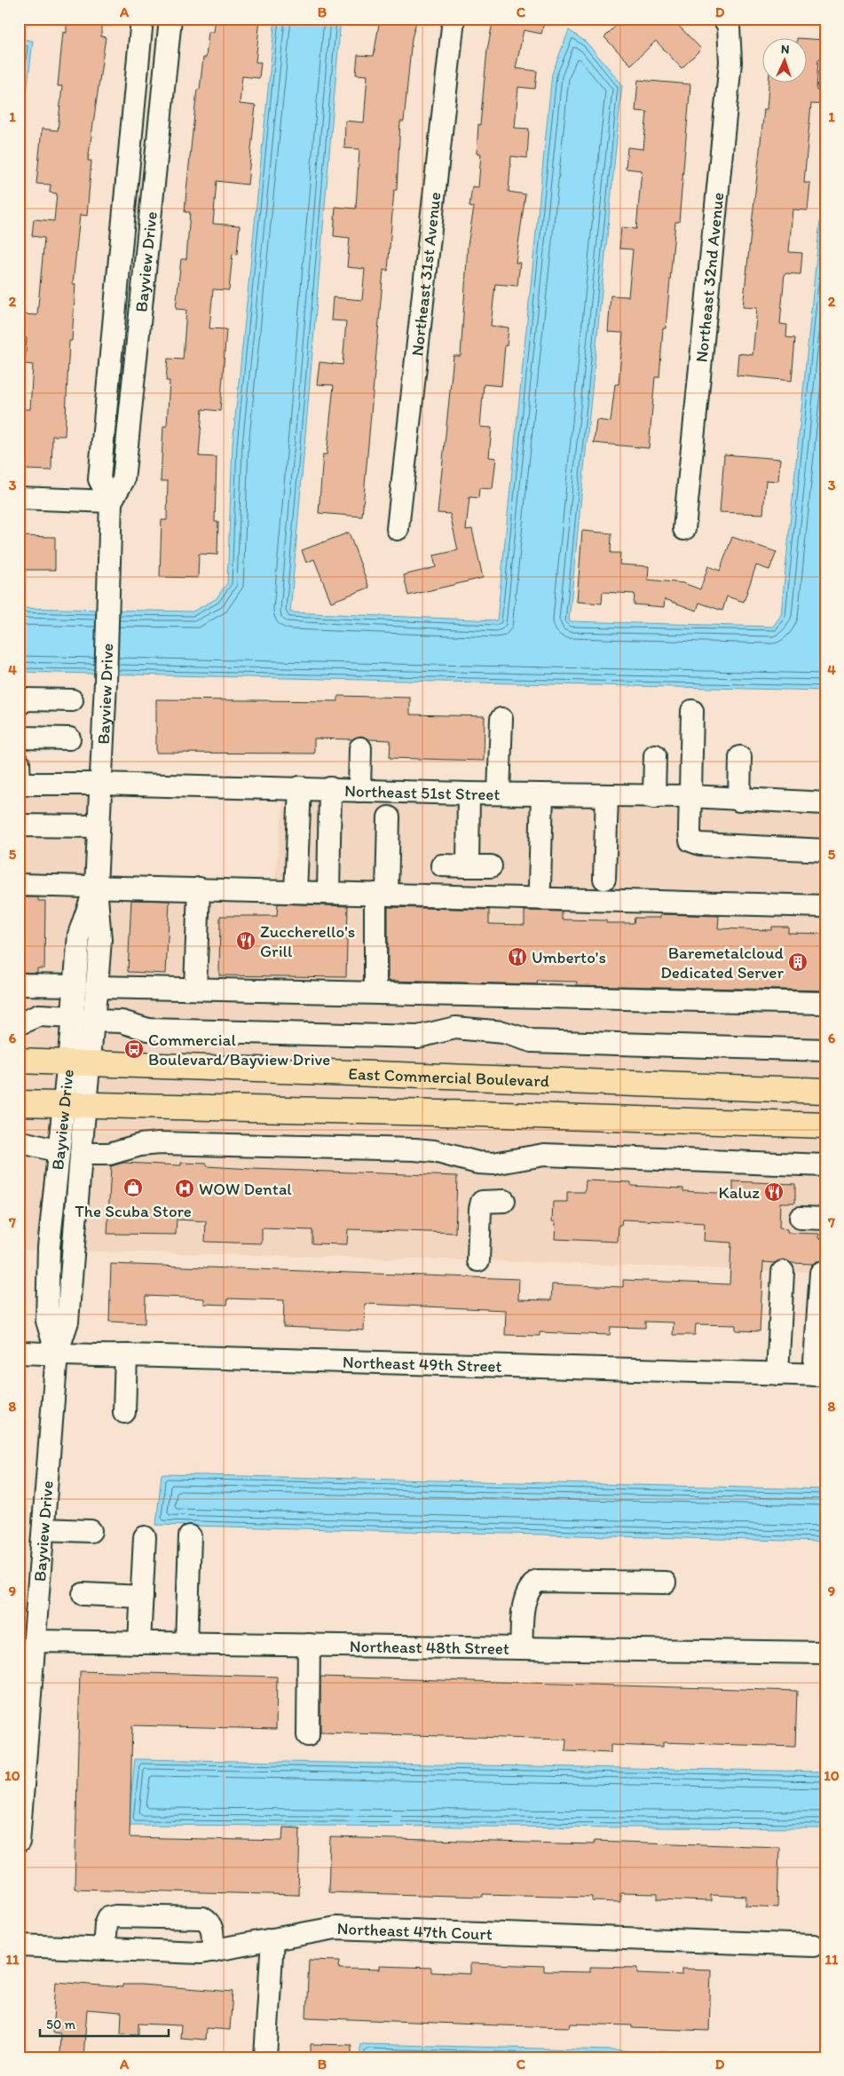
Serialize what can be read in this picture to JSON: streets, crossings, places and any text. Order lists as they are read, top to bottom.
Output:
{
  "streets": {
    "main road": ["East Commercial Boulevard"],
    "street": [
      "Bayview Drive",
      "Northeast 31st Avenue",
      "Northeast 32nd Avenue",
      "Northeast 51st Street",
      "Northeast 49th Street",
      "Northeast 48th Street",
      "Northeast 47th Court"
    ]
  },
  "crossings": [
    ["Bayview Drive", "Northeast 51st Street"],
    ["Bayview Drive", "East Commercial Boulevard"],
    ["Bayview Drive", "Northeast 49th Street"],
    ["Bayview Drive", "Northeast 48th Street"]
  ],
  "places": {
    "restaurant": ["Zuccherello's Grill", "Umberto's", "Kaluz"],
    "building": ["Baremetalcloud Dedicated Server"],
    "bus stop": ["Commercial Boulevard/Bayview Drive"],
    "shop": ["The Scuba Store"],
    "hospital": ["WOW Dental"]
  },
  "scale_bar": "50 m",
  "north": "top",
  "grid": {
    "columns": [
      "A",
      "B",
      "C",
      "D"
    ],
    "rows": [
      "1",
      "2",
      "3",
      "4",
      "5",
      "6",
      "7",
      "8",
      "9",
      "10",
      "11"
    ]
  }
}
